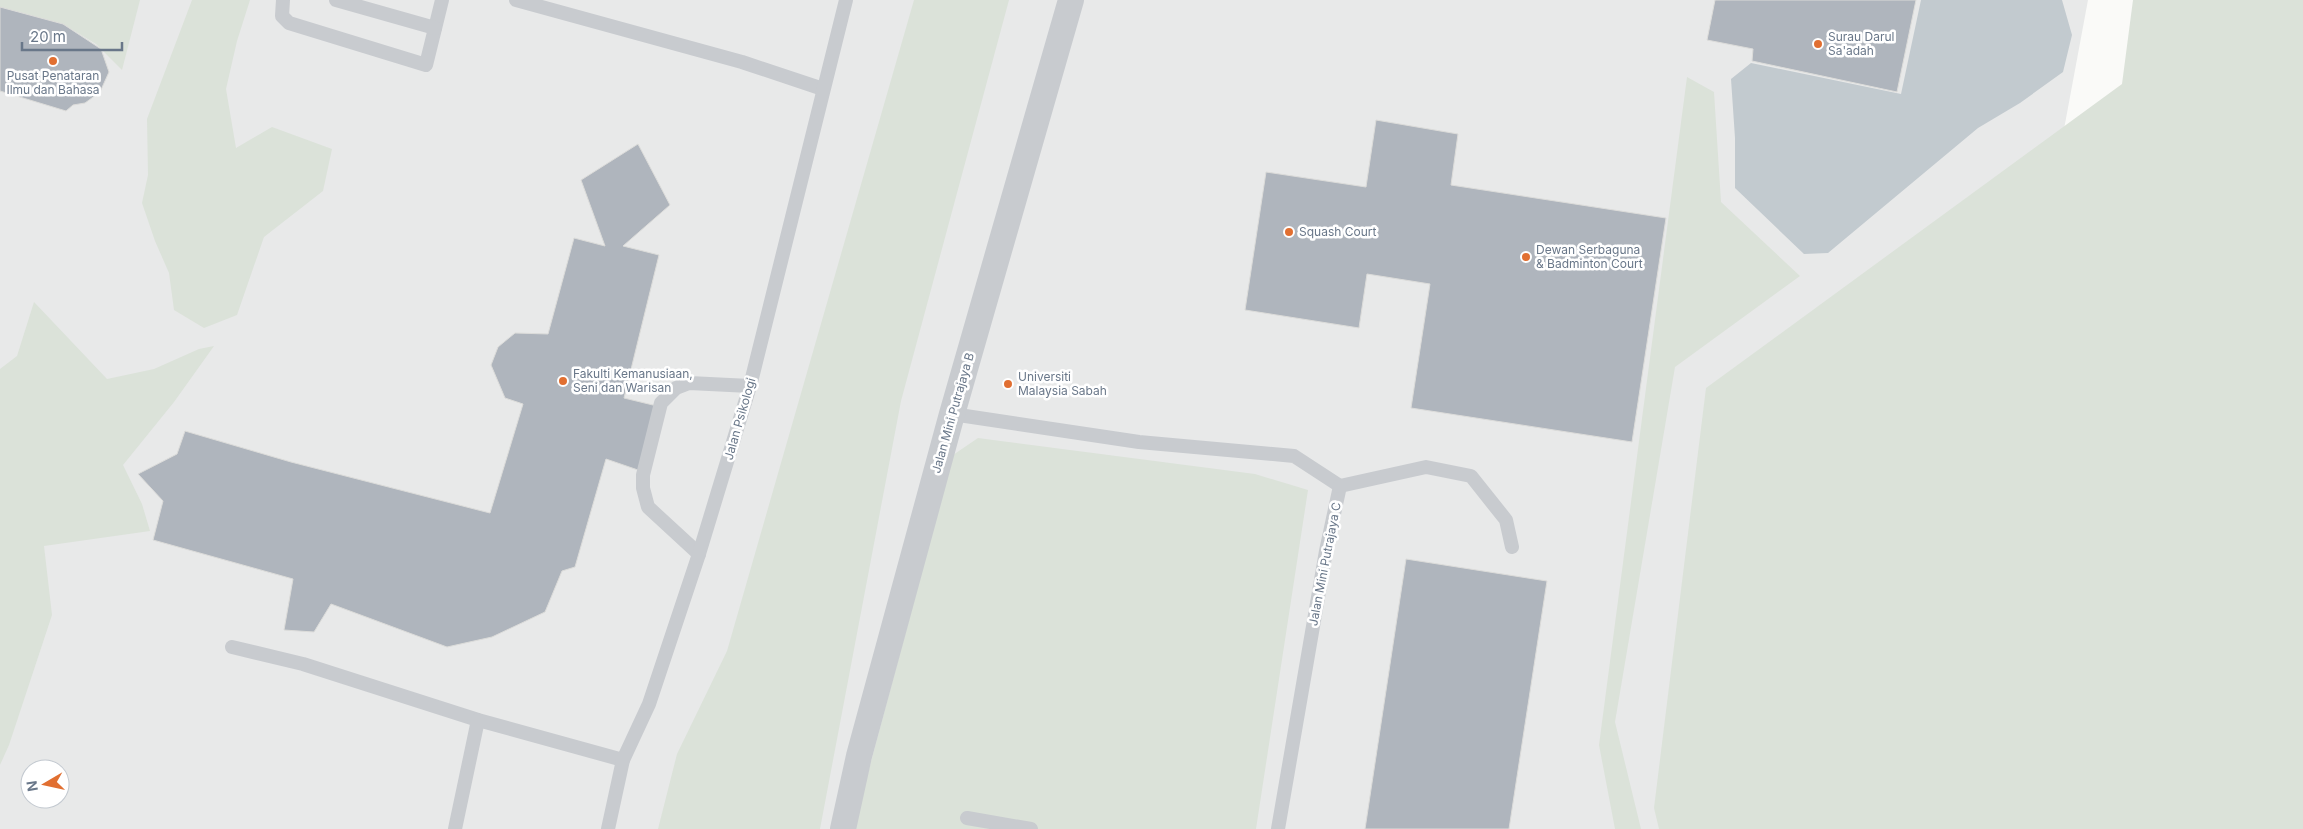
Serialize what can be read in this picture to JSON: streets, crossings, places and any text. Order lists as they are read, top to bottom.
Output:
{
  "streets": {
    "street": ["Jalan Mini Putrajaya B"],
    "lane": ["Jalan Psikologi", "Jalan Mini Putrajaya C"]
  },
  "crossings": [
    ["Jalan Mini Putrajaya B", "Jalan Mini Putrajaya C"]
  ],
  "places": [
    "Surau Darul Sa'adah",
    "Pusat Penataran Ilmu dan Bahasa",
    "Squash Court",
    "Dewan Serbaguna & Badminton Court",
    "Fakulti Kemanusiaan, Seni dan Warisan",
    "Universiti Malaysia Sabah"
  ],
  "scale_bar": "20 m",
  "north": "left"
}
